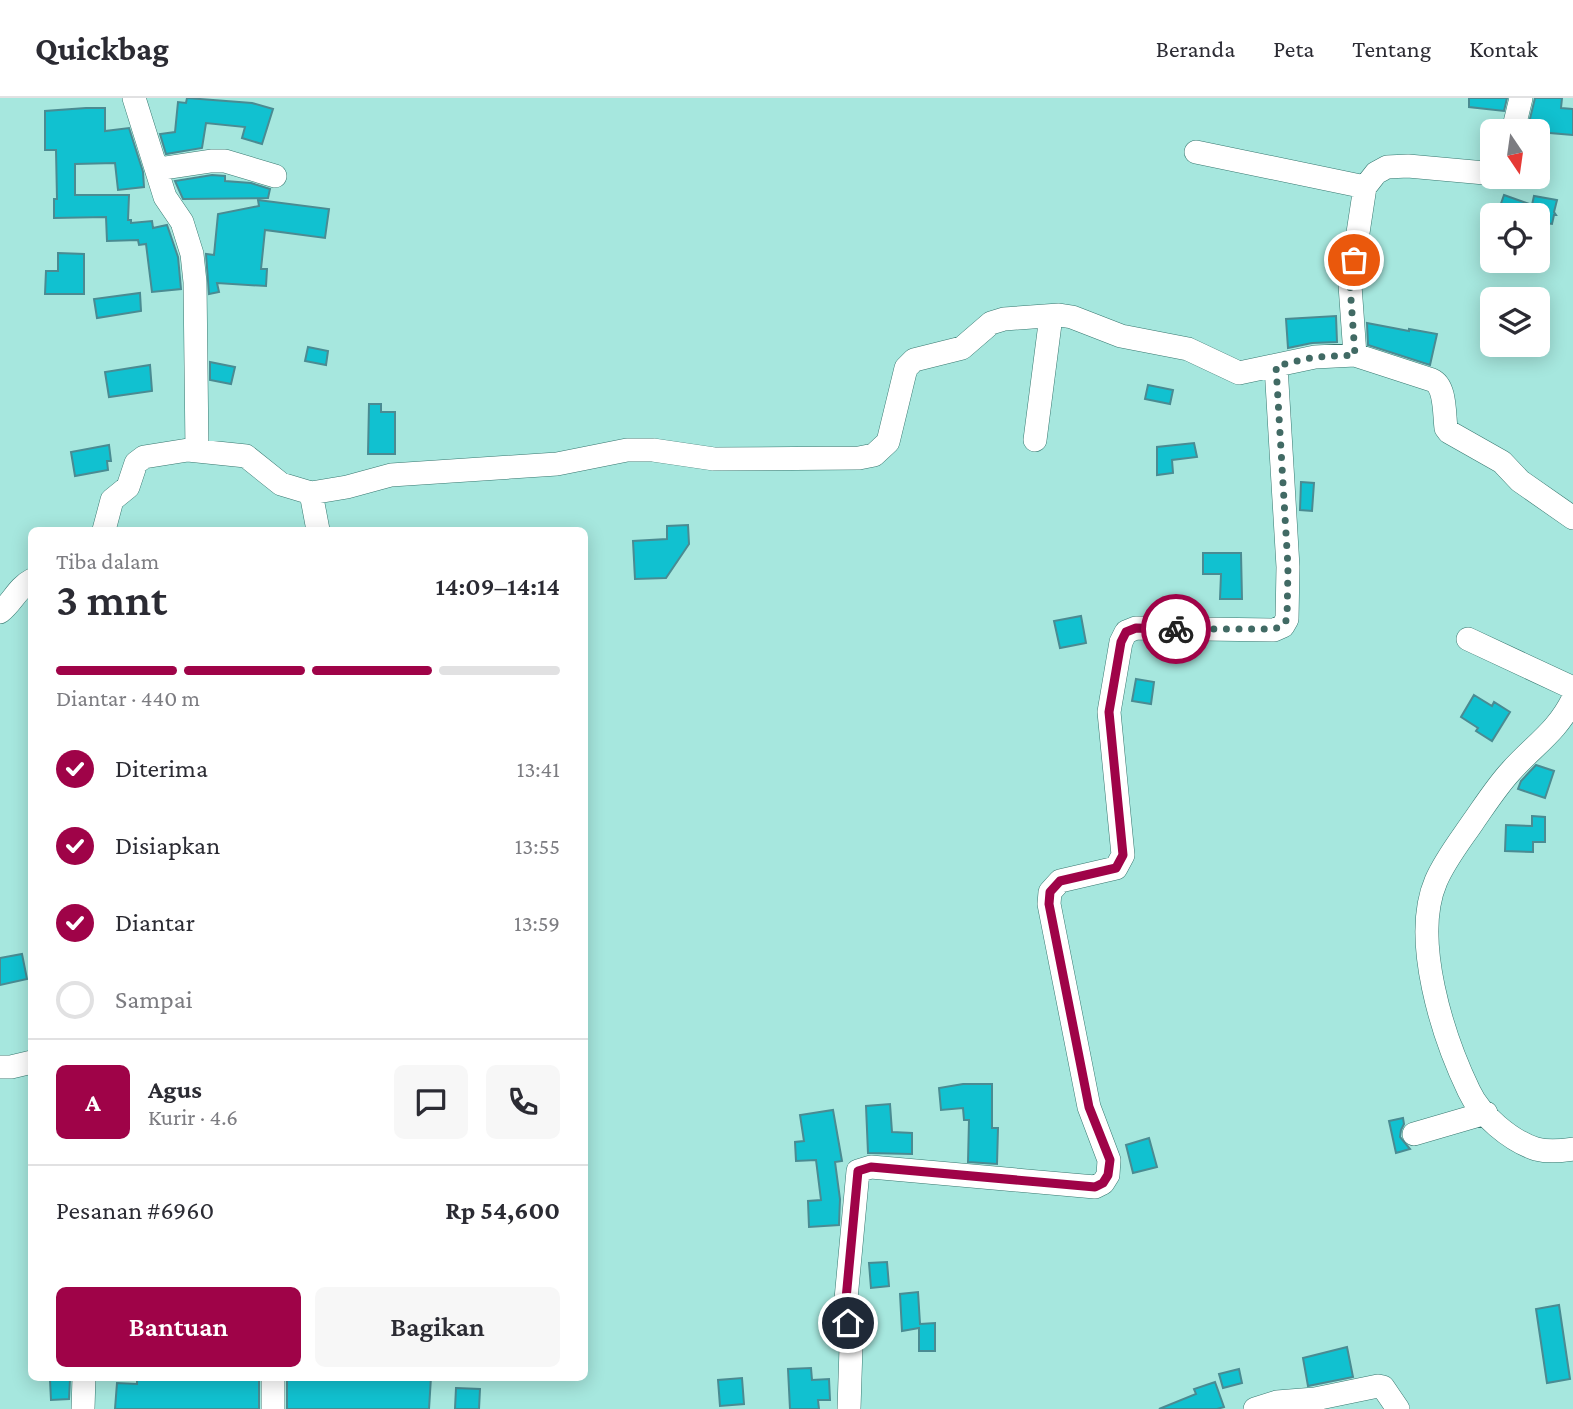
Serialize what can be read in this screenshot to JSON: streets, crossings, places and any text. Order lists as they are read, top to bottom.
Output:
{
  "north": "bottom",
  "page": {
    "header": "Quickbag",
    "nav": [
      "Beranda",
      "Peta",
      "Tentang",
      "Kontak"
    ],
    "heading": ["3 mnt", "Tiba dalam", "14:09–14:14"],
    "panel": [
      "Agus",
      "Kurir · 4.6",
      "Pesanan #6960",
      "Rp 54,600"
    ],
    "bar": "Diantar · 440 m",
    "list": [
      ["Diterima", "13:41"],
      ["Disiapkan", "13:55"],
      ["Diantar", "13:59"],
      "Sampai"
    ],
    "round": "A",
    "buttons": ["Bantuan", "Bagikan"]
  }
}
